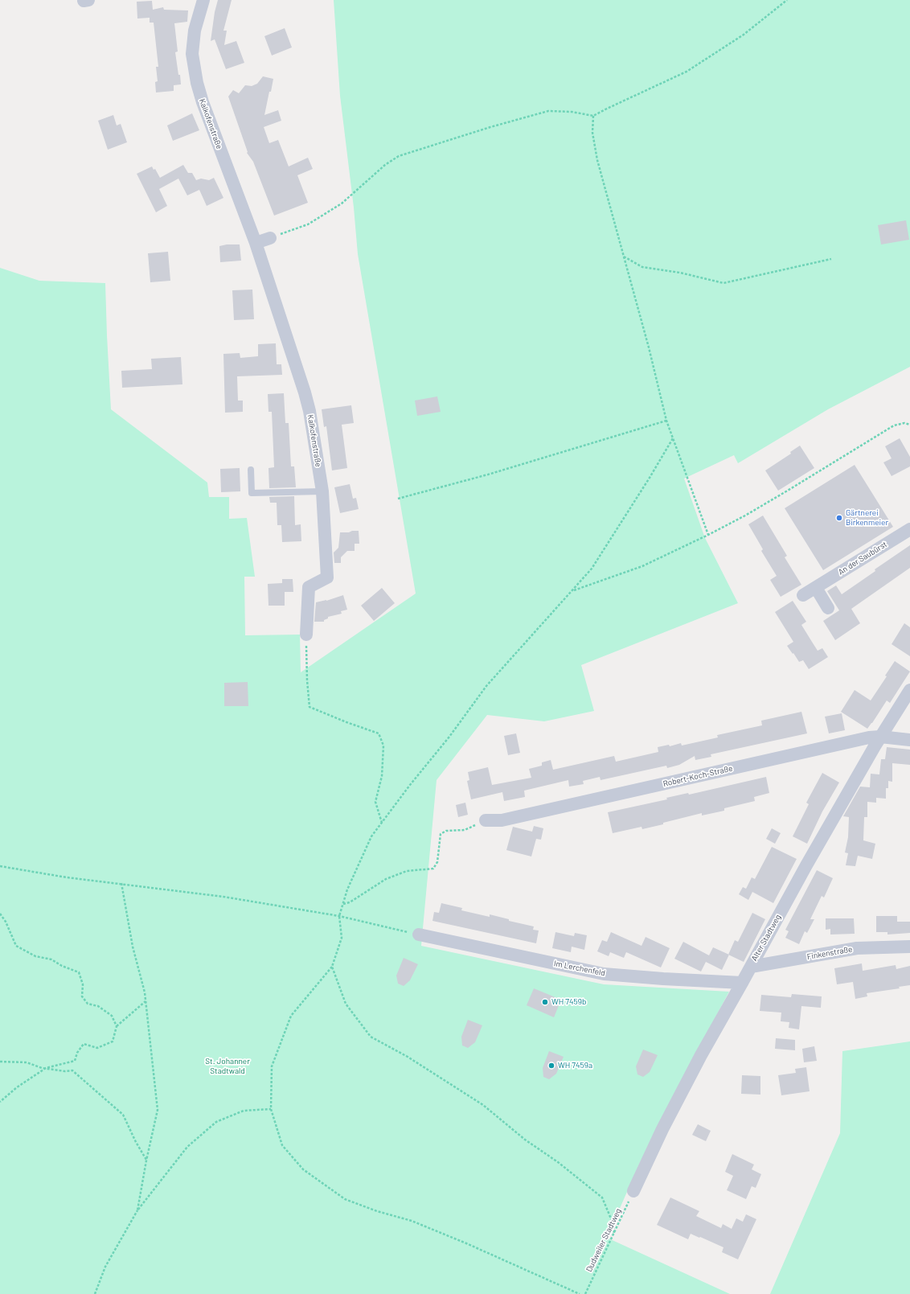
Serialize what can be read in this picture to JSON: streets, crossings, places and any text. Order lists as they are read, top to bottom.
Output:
{
  "streets": {
    "street": [
      "Kalkofenstraße",
      "An der Saubürst",
      "Robert-Koch-Straße",
      "Alter Stadtweg",
      "Finkenstraße",
      "Im Lerchenfeld"
    ],
    "path": ["Dudweiler Stadtweg"]
  },
  "crossings": [
    ["Robert-Koch-Straße", "Alter Stadtweg"],
    ["Alter Stadtweg", "Finkenstraße"],
    ["Alter Stadtweg", "Im Lerchenfeld"],
    ["Alter Stadtweg", "Dudweiler Stadtweg"]
  ],
  "parks": ["St. Johanner Stadtwald"],
  "places": ["Gärtnerei Birkenmeier", "WH 7459b", "WH 7459a"]
}
